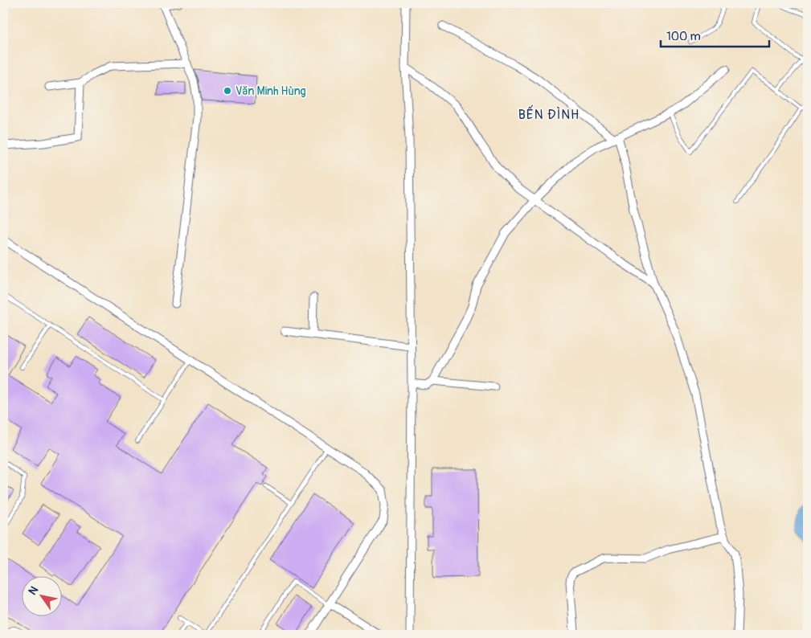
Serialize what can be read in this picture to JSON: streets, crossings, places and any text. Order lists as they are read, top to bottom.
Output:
{
  "districts": ["BẾN ĐÌNH"],
  "places": ["Văn Minh Hùng"],
  "scale_bar": "100 m",
  "north": "top left"
}
